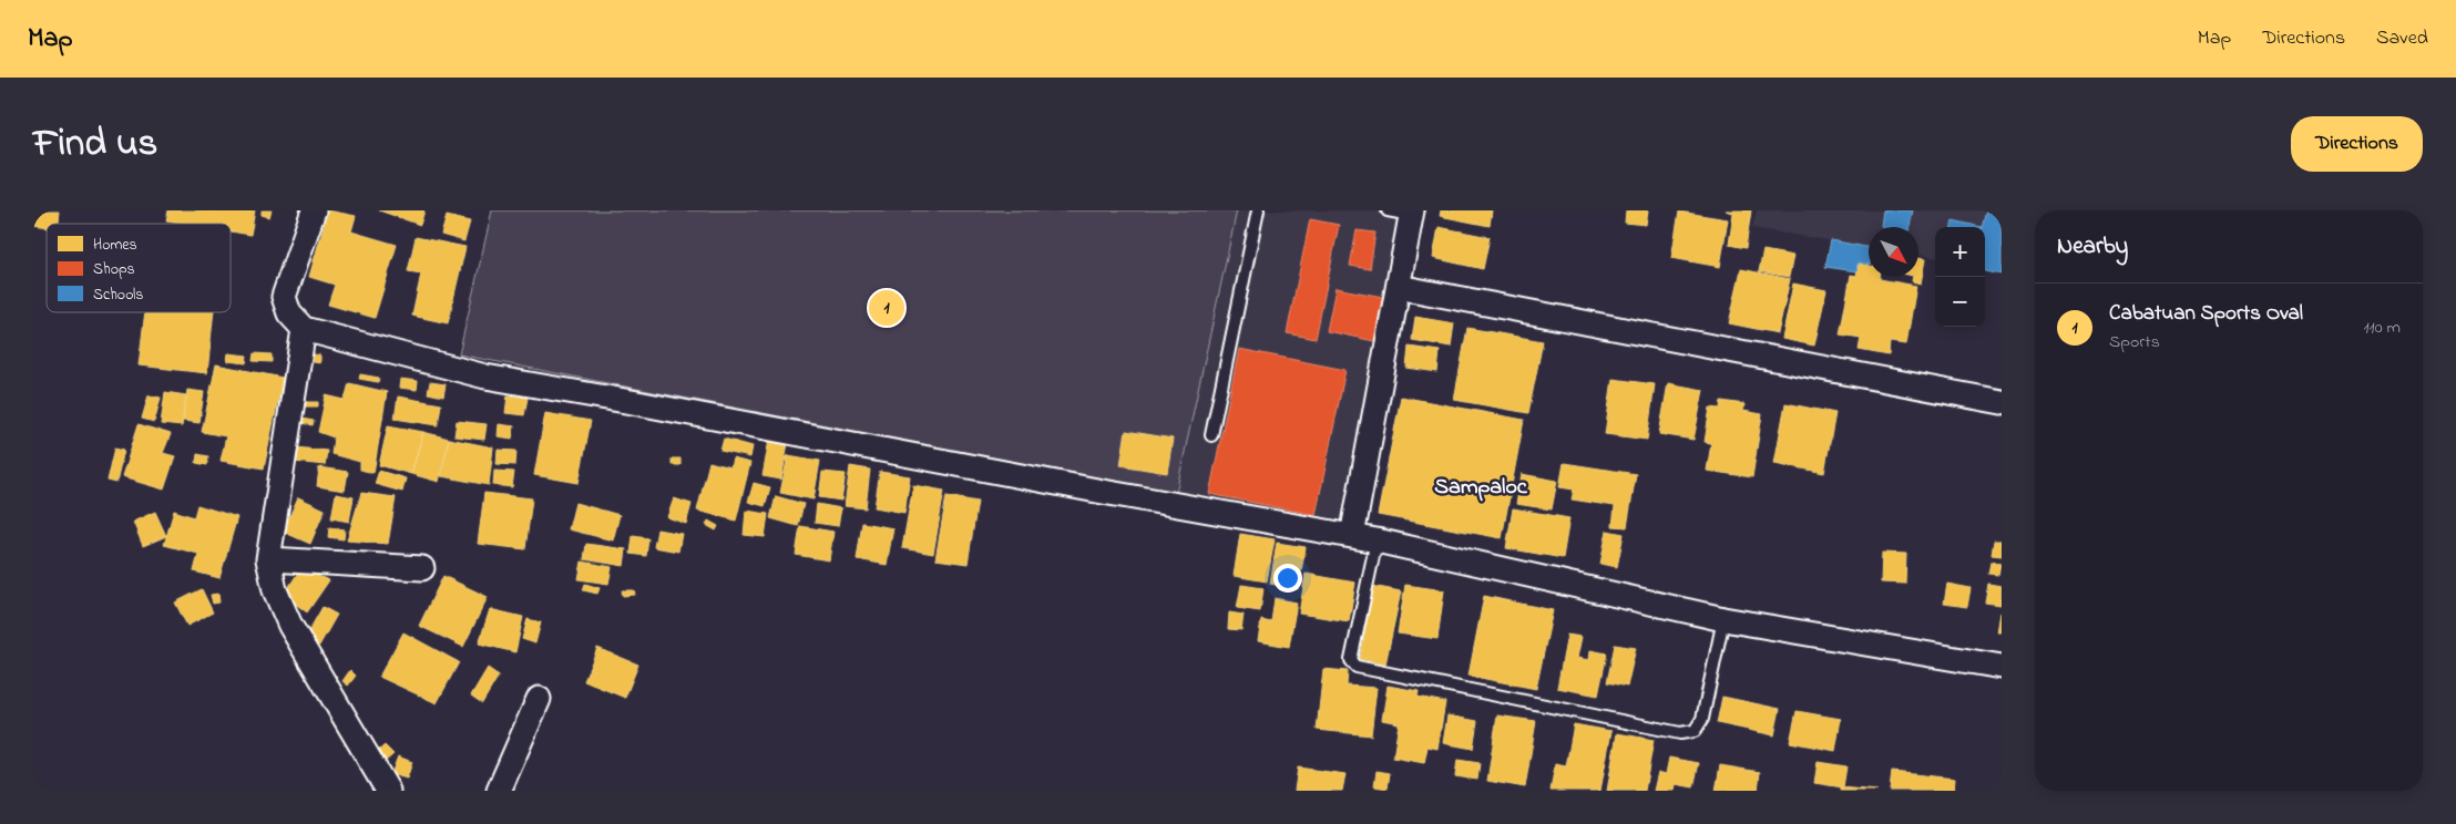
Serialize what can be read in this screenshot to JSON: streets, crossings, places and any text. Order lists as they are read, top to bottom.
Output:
{
  "districts": ["Sampaloc"],
  "legend": ["Homes", "Shops", "Schools"],
  "north": "bottom right",
  "page": {
    "header": "Map",
    "nav": ["Map", "Directions", "Saved"],
    "title": "Find us",
    "buttons": "Directions",
    "heading": "Nearby",
    "map_buttons": ["+", "−"],
    "list": [
      {
        "mark": "1",
        "name": "Cabatuan Sports Oval",
        "note": "Sports",
        "value": "110 m"
      }
    ],
    "pins": "1"
  }
}
